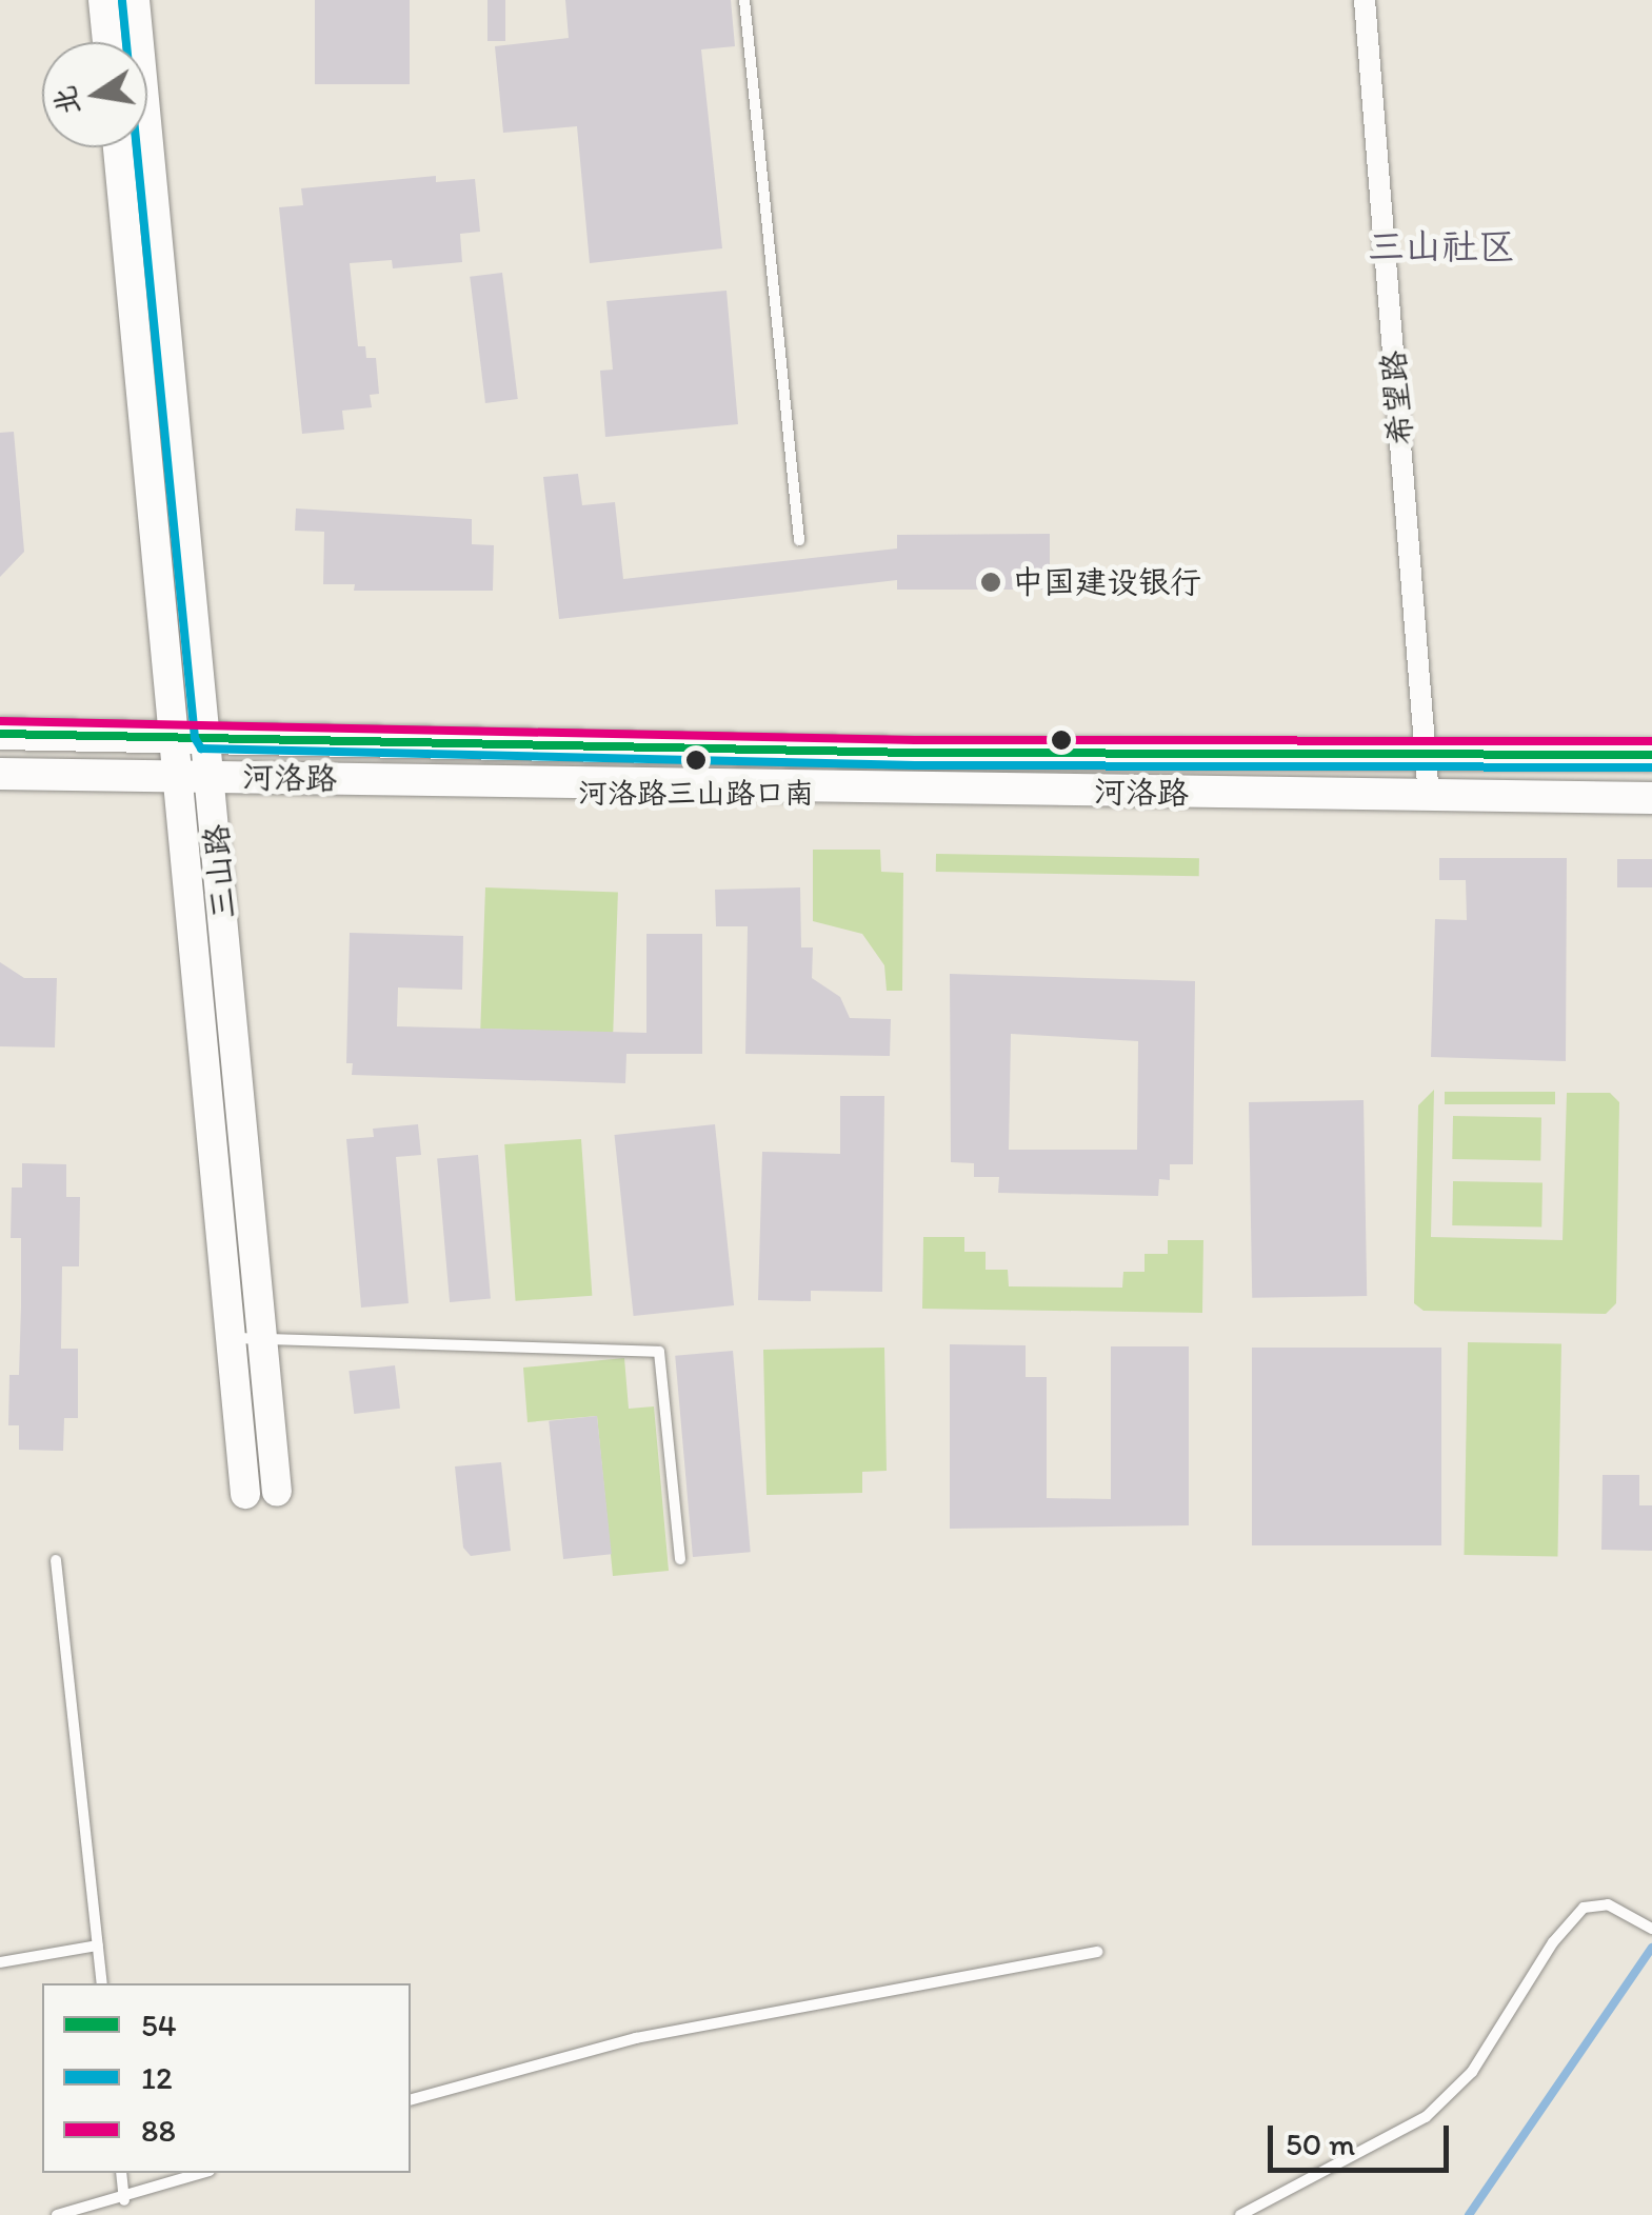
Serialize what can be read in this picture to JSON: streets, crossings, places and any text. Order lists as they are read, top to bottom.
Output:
{
  "streets": {
    "main road": ["河洛路"],
    "street": ["希望路", "三山路"]
  },
  "crossings": [
    ["希望路", "河洛路"],
    ["河洛路", "三山路"]
  ],
  "districts": ["三山社区"],
  "places": ["中国建设银行", "河洛路三山路口南"],
  "lines": ["transit line 12", "transit line 88", "transit line 54"],
  "legend": ["54", "12", "88"],
  "scale_bar": "50 m",
  "north": "left"
}
